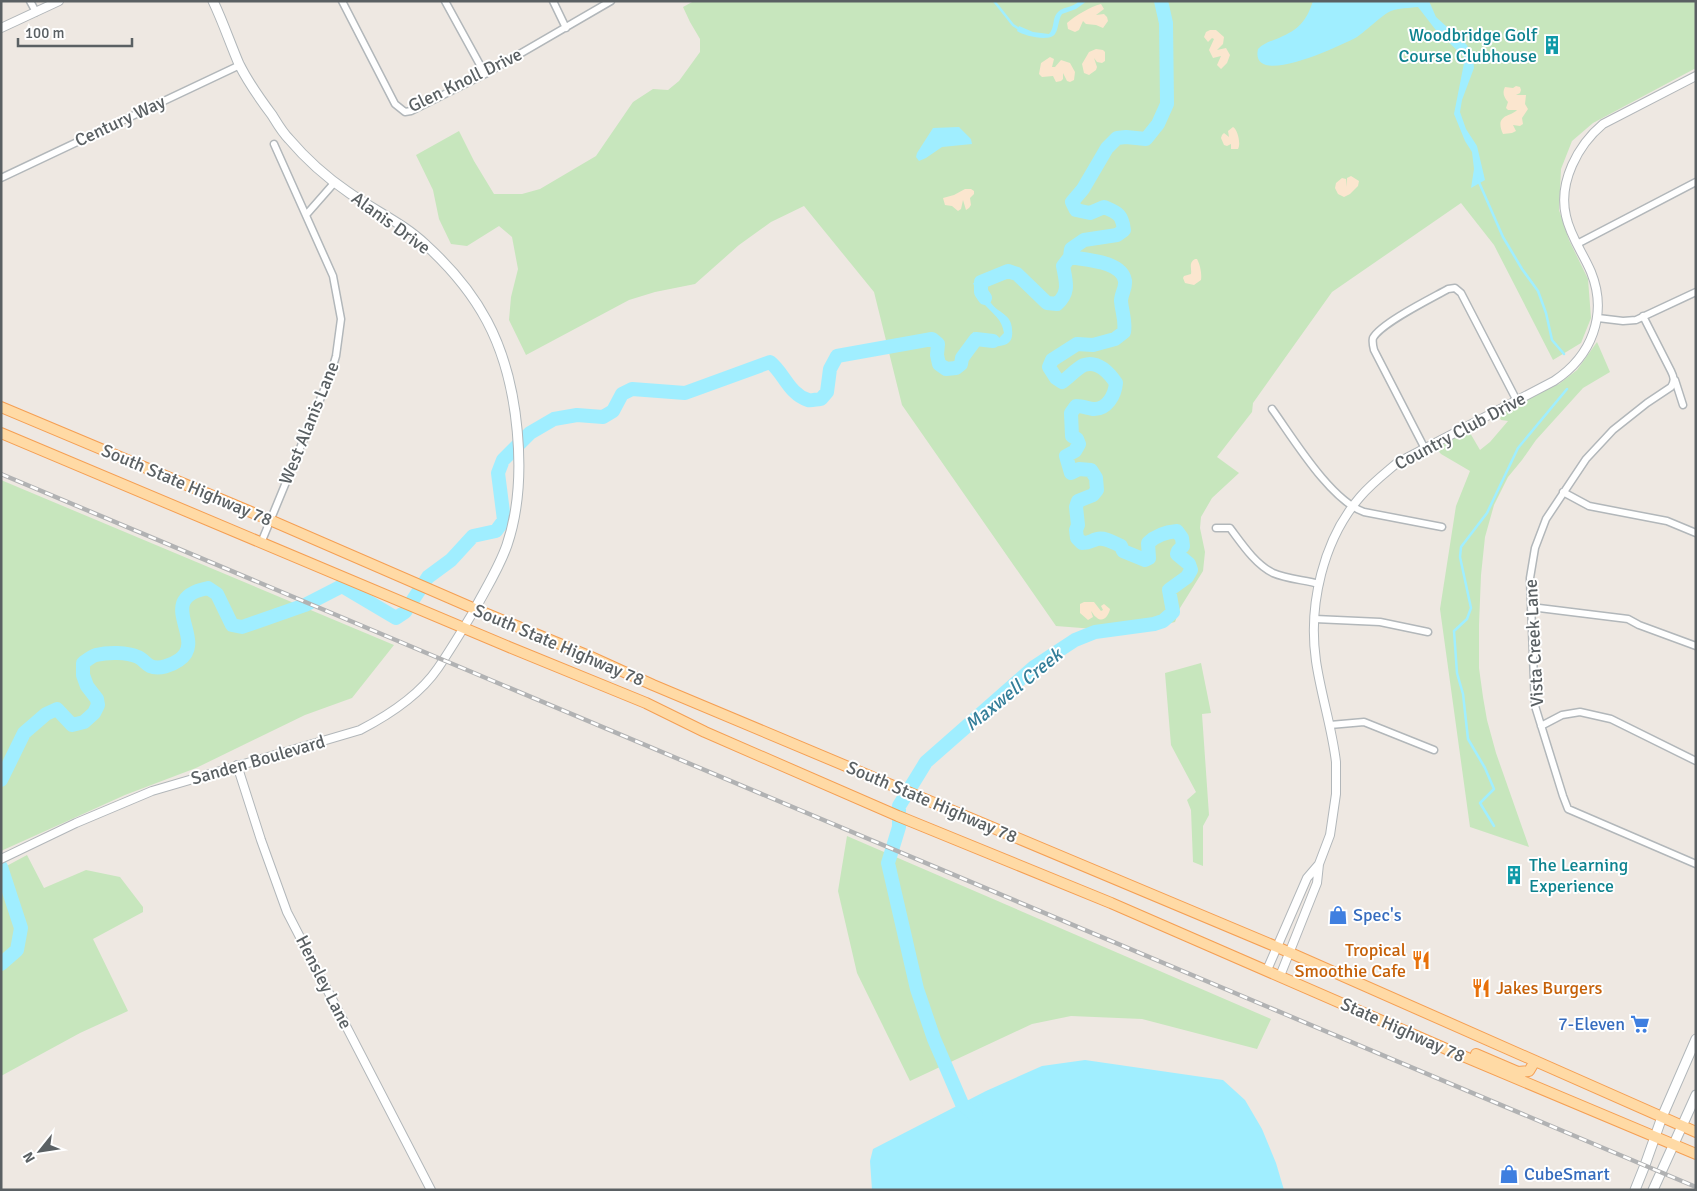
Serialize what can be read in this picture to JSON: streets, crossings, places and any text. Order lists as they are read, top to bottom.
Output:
{
  "streets": {
    "main road": ["Alanis Drive", "South State Highway 78", "State Highway 78"],
    "street": [
      "Glen Knoll Drive",
      "Century Way",
      "West Alanis Lane",
      "Country Club Drive",
      "Vista Creek Lane",
      "Sanden Boulevard",
      "Hensley Lane"
    ]
  },
  "crossings": [
    ["Century Way", "Alanis Drive"],
    ["Alanis Drive", "South State Highway 78"],
    ["Alanis Drive", "Sanden Boulevard"],
    ["West Alanis Lane", "South State Highway 78"],
    ["Country Club Drive", "State Highway 78"],
    ["South State Highway 78", "Sanden Boulevard"],
    ["South State Highway 78", "State Highway 78"],
    ["Sanden Boulevard", "Hensley Lane"]
  ],
  "water": ["Maxwell Creek"],
  "places": {
    "building": ["Woodbridge Golf Course Clubhouse", "The Learning Experience"],
    "shop": ["Spec's", "CubeSmart"],
    "restaurant": ["Tropical Smoothie Cafe", "Jakes Burgers"],
    "supermarket": ["7-Eleven"]
  },
  "scale_bar": "100 m",
  "north": "bottom left"
}
